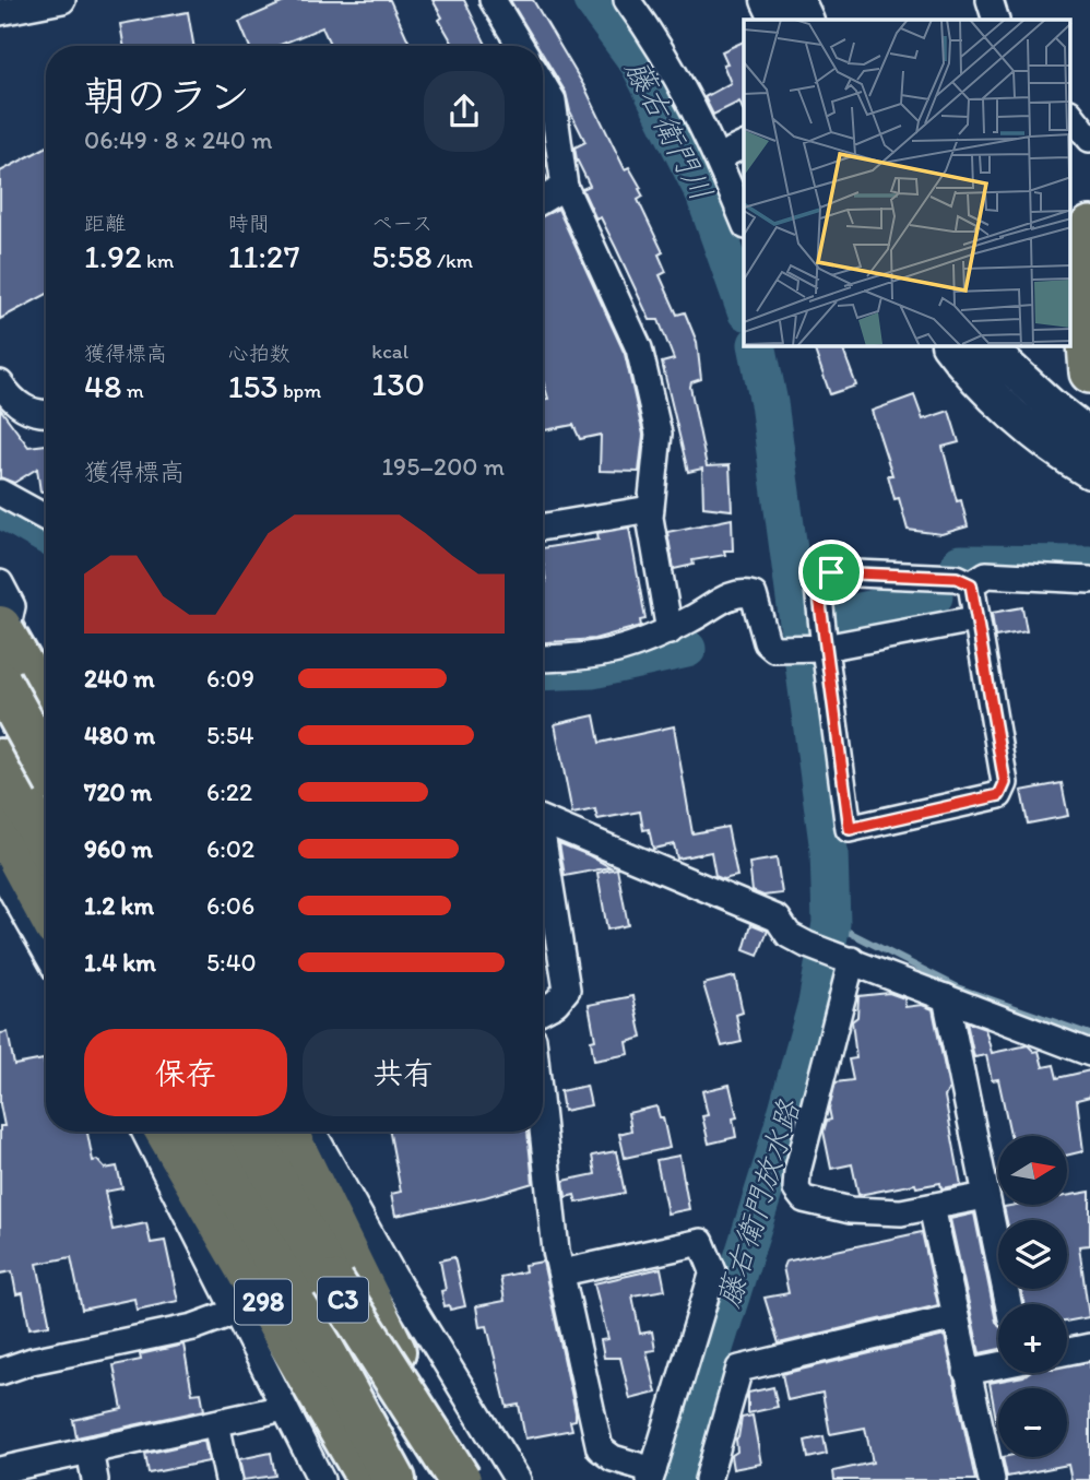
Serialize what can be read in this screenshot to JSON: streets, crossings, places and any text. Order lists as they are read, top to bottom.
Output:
{
  "streets": {
    "highway": ["C3", "298"]
  },
  "water": ["藤右衛門川", "藤右衛門放水路"],
  "north": "right",
  "page": {
    "heading": ["朝のラン", "06:49 · 8 × 240 m"],
    "stats": [
      ["距離", "1.92 km"],
      ["時間", "11:27"],
      ["ペース", "5:58 /km"],
      ["獲得標高", "48 m"],
      ["心拍数", "153 bpm"],
      ["kcal", "130"]
    ],
    "chart": ["獲得標高", "195–200 m"],
    "list": [
      {
        "name": "240 m",
        "note": "6:09"
      },
      {
        "name": "480 m",
        "note": "5:54"
      },
      {
        "name": "720 m",
        "note": "6:22"
      },
      {
        "name": "960 m",
        "note": "6:02"
      },
      {
        "name": "1.2 km",
        "note": "6:06"
      },
      {
        "name": "1.4 km",
        "note": "5:40"
      }
    ],
    "buttons": ["保存", "共有"],
    "map_buttons": ["+", "−"]
  }
}
